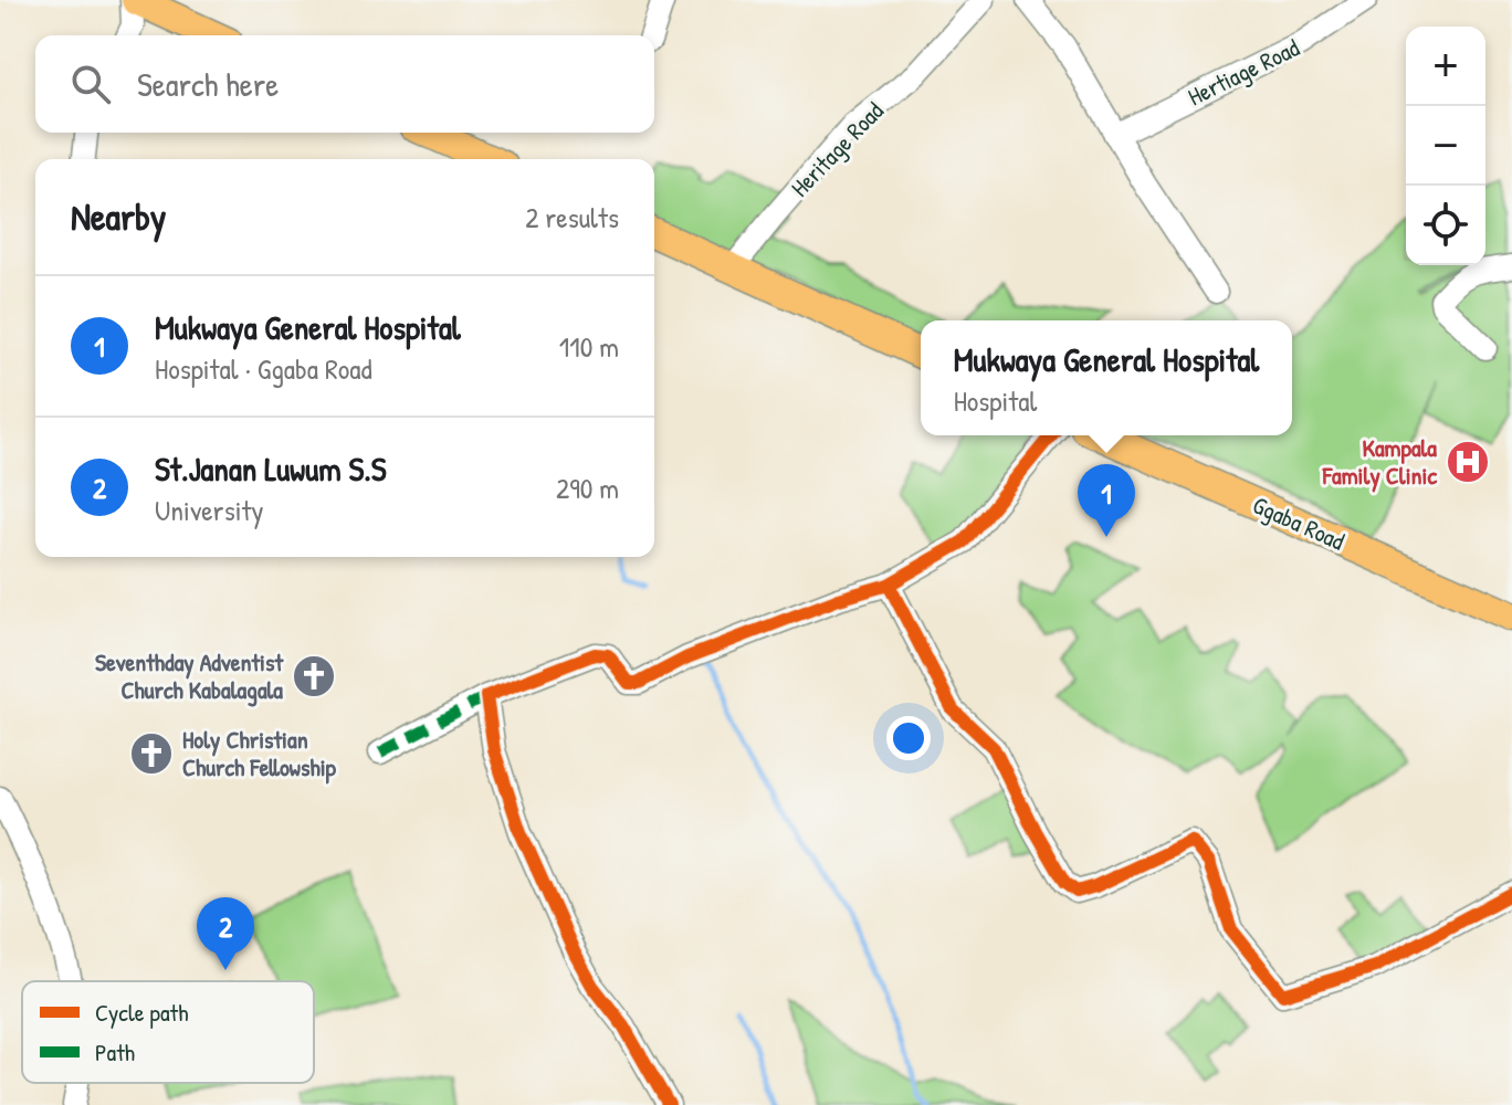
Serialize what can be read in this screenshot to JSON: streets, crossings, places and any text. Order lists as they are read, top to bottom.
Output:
{
  "streets": {
    "main road": ["Ggaba Road"],
    "street": ["Hertiage Road", "Heritage Road"]
  },
  "places": {
    "hospital": ["Kampala Family Clinic"],
    "church": ["Seventhday Adventist Church Kabalagala", "Holy Christian Church Fellowship"]
  },
  "legend": ["Cycle path", "Path"],
  "page": {
    "map_buttons": ["+", "−"],
    "search": "Search here",
    "heading": ["Nearby", "2 results"],
    "list": [
      {
        "mark": "1",
        "name": "Mukwaya General Hospital",
        "note": "Hospital · Ggaba Road",
        "value": "110 m"
      },
      {
        "mark": "2",
        "name": "St.Janan Luwum S.S",
        "note": "University",
        "value": "290 m"
      }
    ],
    "popup": ["Mukwaya General Hospital", "Hospital"],
    "pins": ["1", "2"]
  }
}
